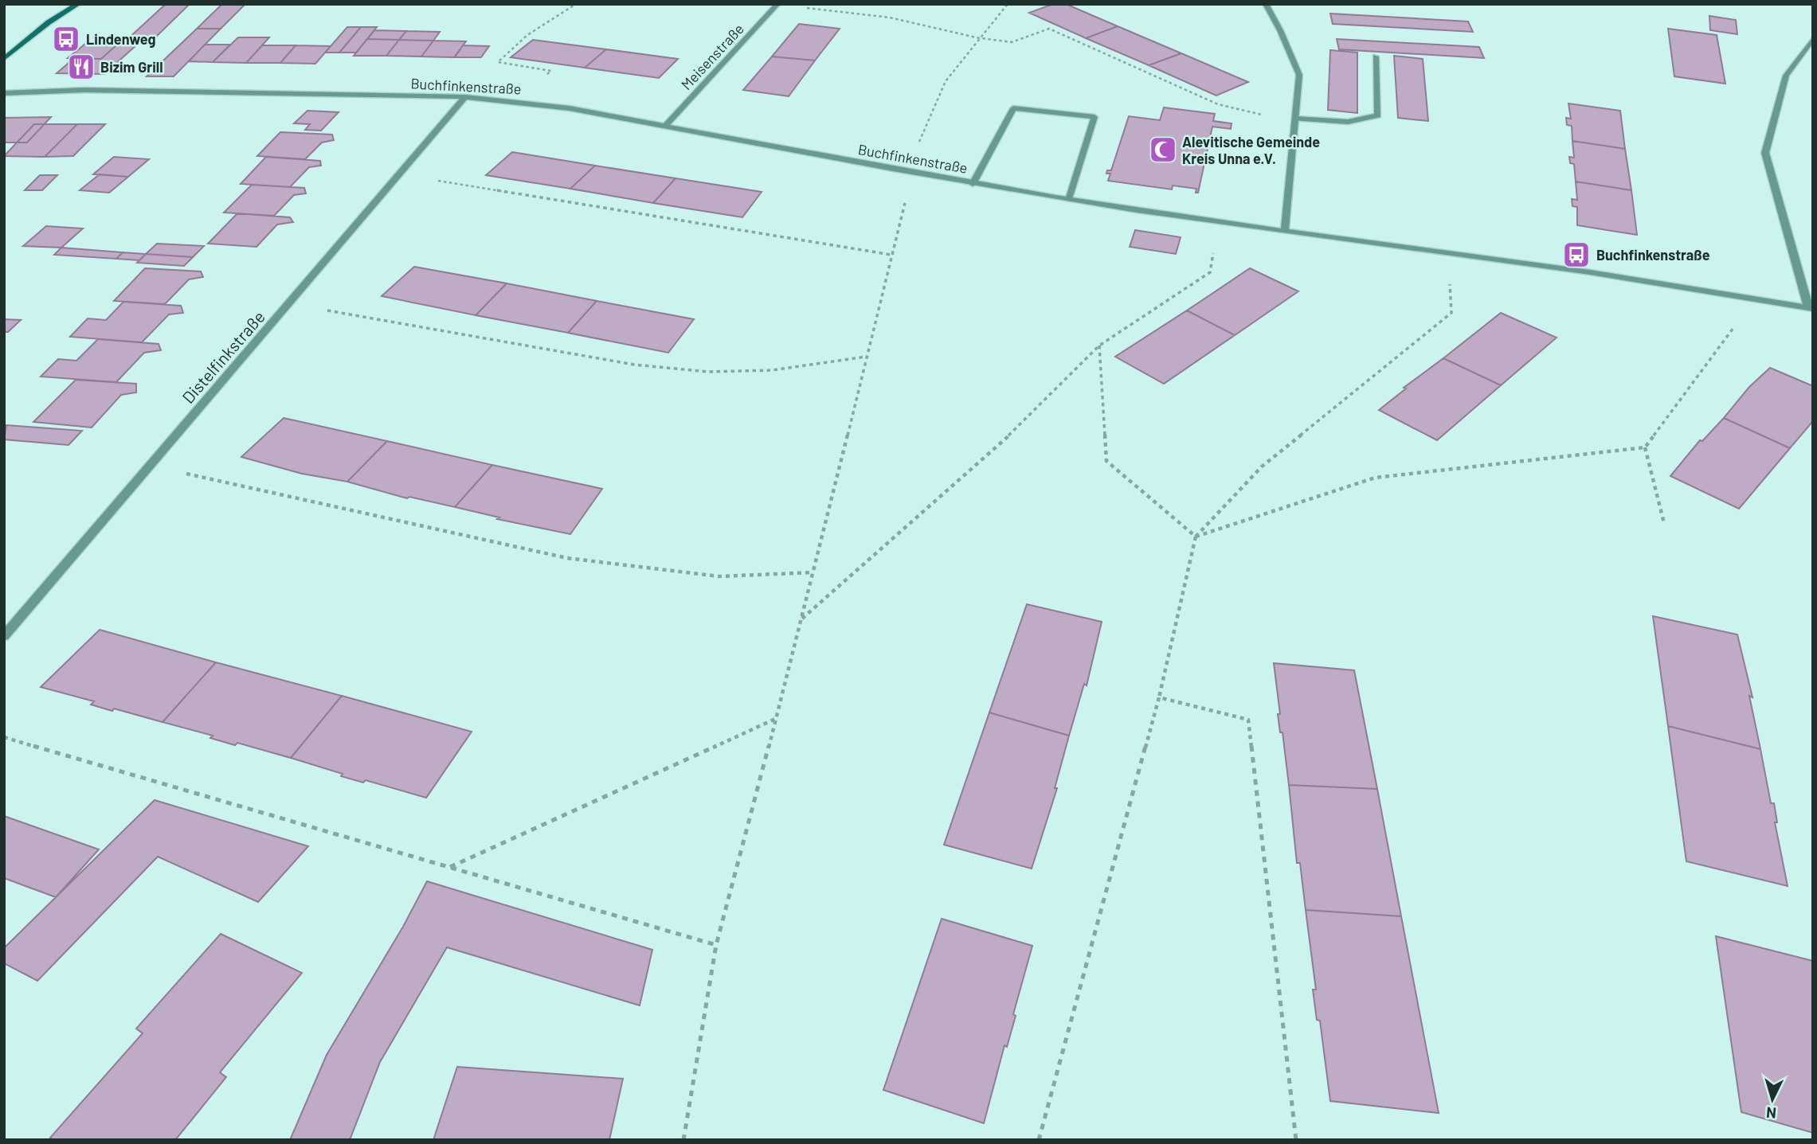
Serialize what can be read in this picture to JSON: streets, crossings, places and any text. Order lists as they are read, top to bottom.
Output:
{
  "streets": {
    "street": ["Meisenstraße", "Buchfinkenstraße", "Distelfinkstraße"]
  },
  "crossings": [
    ["Meisenstraße", "Buchfinkenstraße"],
    ["Buchfinkenstraße", "Distelfinkstraße"]
  ],
  "places": {
    "bus stop": ["Lindenweg", "Buchfinkenstraße"],
    "restaurant": ["Bizim Grill"],
    "mosque": ["Alevitische Gemeinde Kreis Unna e.V."]
  },
  "north": "bottom"
}
